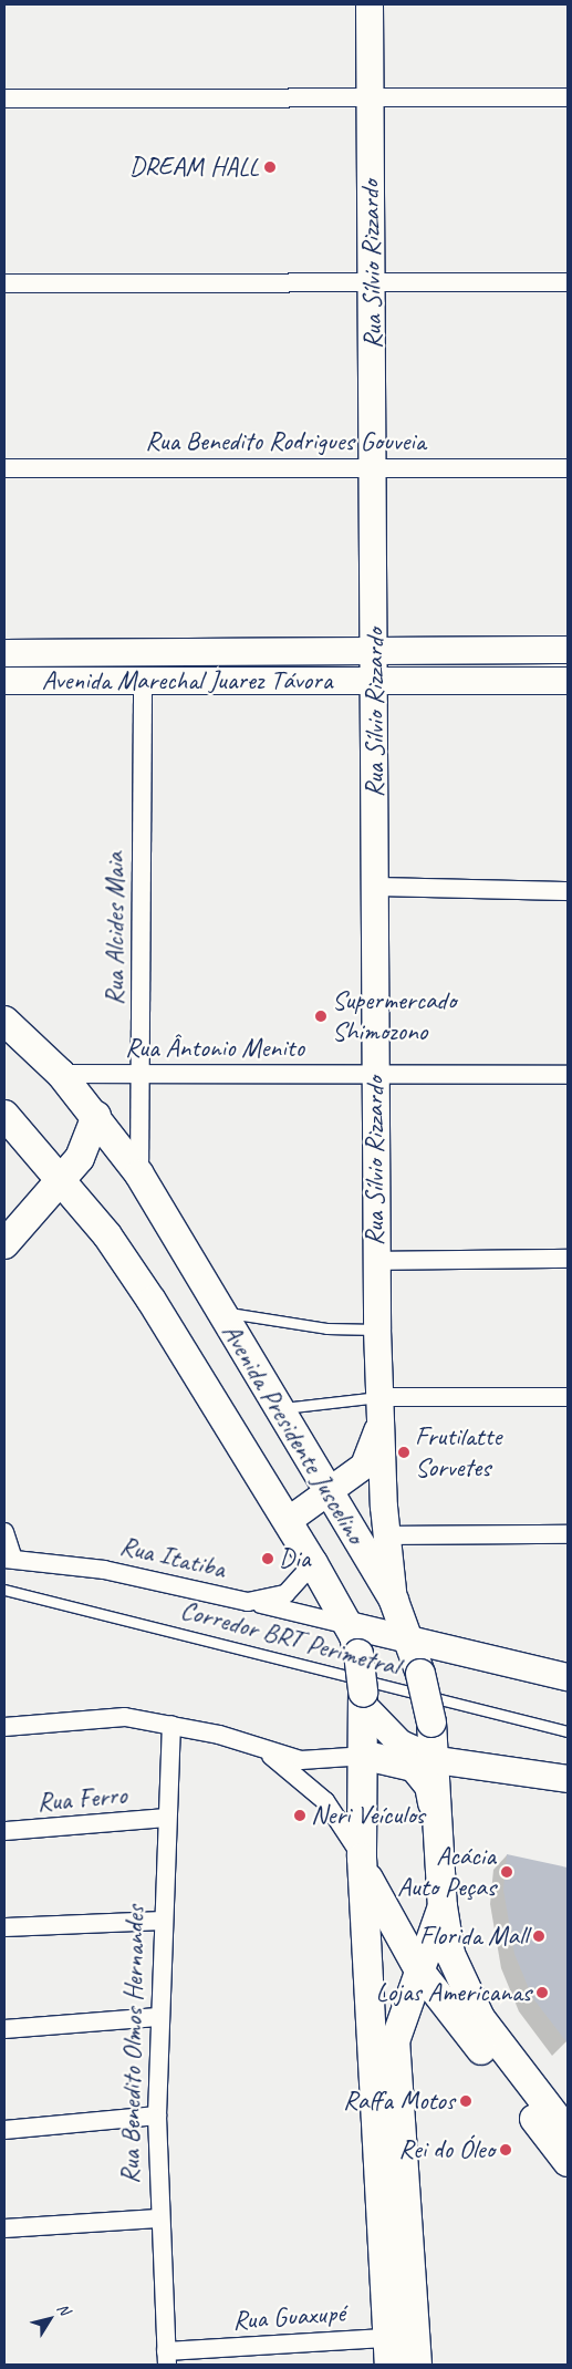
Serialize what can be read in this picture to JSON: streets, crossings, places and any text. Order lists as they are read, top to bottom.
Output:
{
  "streets": {
    "main road": ["Avenida Presidente Juscelino"],
    "street": [
      "Rua Sílvio Rizzardo",
      "Rua Benedito Rodrigues Gouveia",
      "Avenida Marechal Juarez Távora",
      "Rua Alcides Maia",
      "Rua Ântonio Menito",
      "Rua Itatiba",
      "Rua Ferro",
      "Rua Benedito Olmos Hernandes",
      "Rua Guaxupé"
    ],
    "lane": ["Corredor BRT Perimetral"]
  },
  "crossings": [
    ["Rua Sílvio Rizzardo", "Rua Benedito Rodrigues Gouveia"],
    ["Rua Sílvio Rizzardo", "Avenida Marechal Juarez Távora"],
    ["Rua Sílvio Rizzardo", "Rua Ântonio Menito"],
    ["Rua Sílvio Rizzardo", "Avenida Presidente Juscelino"],
    ["Avenida Marechal Juarez Távora", "Rua Alcides Maia"],
    ["Rua Alcides Maia", "Rua Ântonio Menito"],
    ["Rua Alcides Maia", "Avenida Presidente Juscelino"],
    ["Rua Ântonio Menito", "Avenida Presidente Juscelino"],
    ["Avenida Presidente Juscelino", "Rua Itatiba"],
    ["Rua Ferro", "Rua Benedito Olmos Hernandes"],
    ["Rua Benedito Olmos Hernandes", "Rua Guaxupé"]
  ],
  "places": [
    "DREAM HALL",
    "Supermercado Shimozono",
    "Frutilatte Sorvetes",
    "Dia",
    "Neri Veículos",
    "Acácia Auto Peças",
    "Florida Mall",
    "Lojas Americanas",
    "Raffa Motos",
    "Rei do Óleo"
  ],
  "north": "top right"
}
